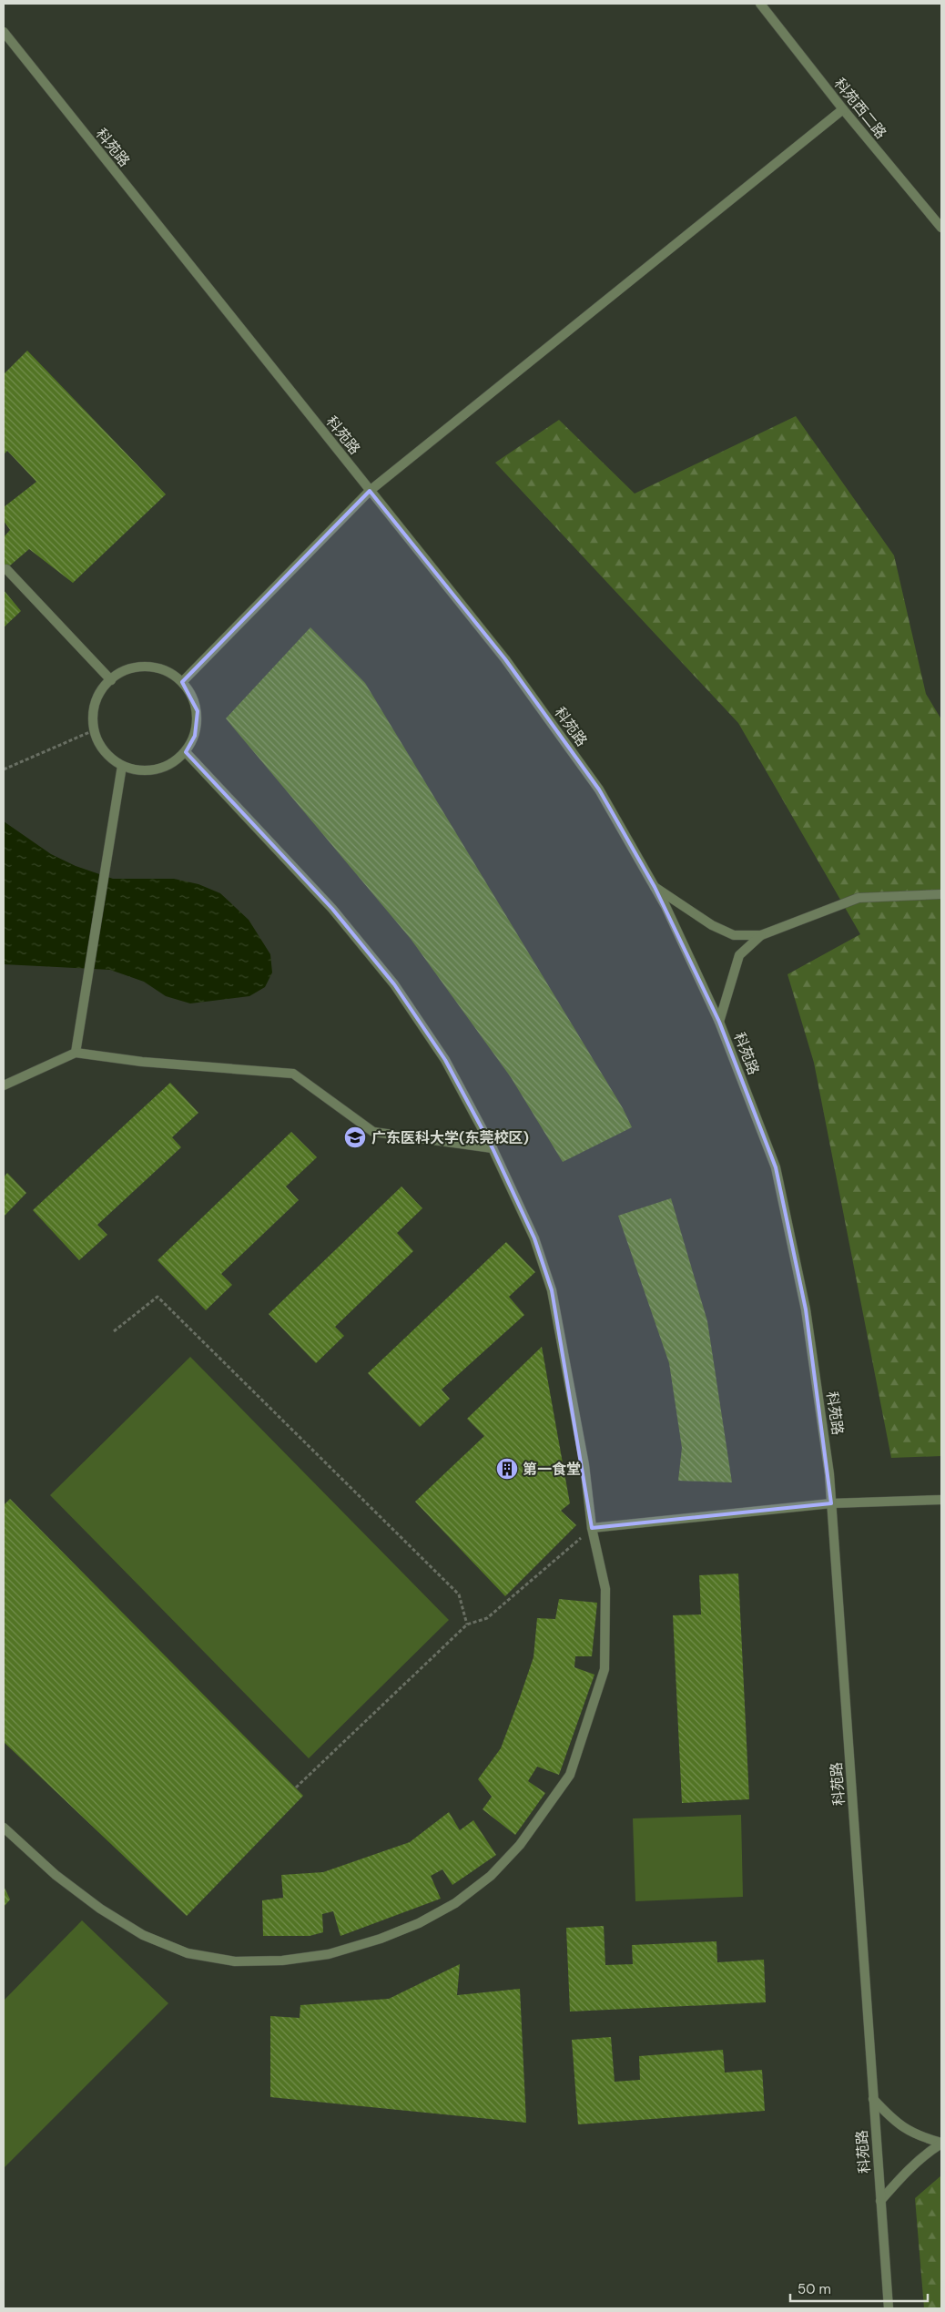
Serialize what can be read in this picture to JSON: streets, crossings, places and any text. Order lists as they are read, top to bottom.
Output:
{
  "streets": {
    "street": ["科苑西二路", "科苑路"]
  },
  "places": {
    "school or university": ["广东医科大学(东莞校区)"],
    "building": ["第一食堂"]
  },
  "scale_bar": "50 m"
}
